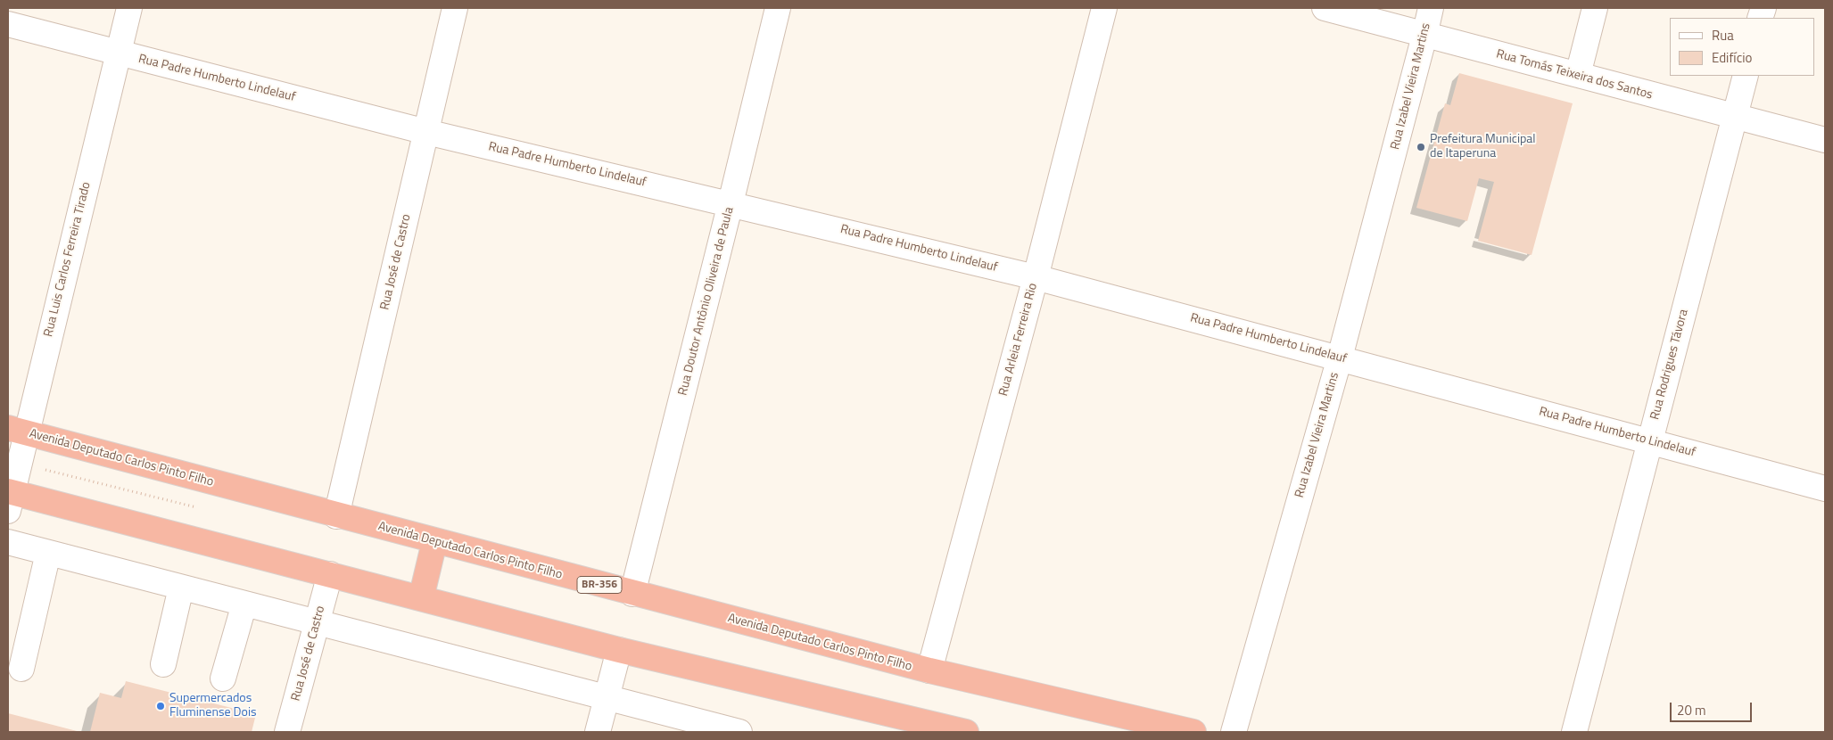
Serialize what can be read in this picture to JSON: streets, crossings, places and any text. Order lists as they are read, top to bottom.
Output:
{
  "streets": {
    "highway": ["Avenida Deputado Carlos Pinto Filho", "BR-356"],
    "street": [
      "Rua Tomás Teixeira dos Santos",
      "Rua Padre Humberto Lindelauf",
      "Rua Izabel Vieira Martins",
      "Rua Luis Carlos Ferreira Tirado",
      "Rua José de Castro",
      "Rua Doutor Antônio Oliveira de Paula",
      "Rua Arleia Ferreira Rio",
      "Rua Rodrigues Távora"
    ]
  },
  "crossings": [
    ["Rua Tomás Teixeira dos Santos", "Rua Izabel Vieira Martins"],
    ["Rua Tomás Teixeira dos Santos", "Rua Rodrigues Távora"],
    ["Rua Padre Humberto Lindelauf", "Rua Izabel Vieira Martins"],
    ["Rua Padre Humberto Lindelauf", "Rua Luis Carlos Ferreira Tirado"],
    ["Rua Padre Humberto Lindelauf", "Rua José de Castro"],
    ["Rua Padre Humberto Lindelauf", "Rua Doutor Antônio Oliveira de Paula"],
    ["Rua Padre Humberto Lindelauf", "Rua Arleia Ferreira Rio"],
    ["Rua Padre Humberto Lindelauf", "Rua Rodrigues Távora"],
    ["Rua Luis Carlos Ferreira Tirado", "Avenida Deputado Carlos Pinto Filho"],
    ["Rua José de Castro", "Avenida Deputado Carlos Pinto Filho"],
    ["Rua Doutor Antônio Oliveira de Paula", "Avenida Deputado Carlos Pinto Filho"],
    ["Rua Arleia Ferreira Rio", "Avenida Deputado Carlos Pinto Filho"]
  ],
  "places": ["Prefeitura Municipal de Itaperuna", "Supermercados Fluminense Dois"],
  "legend": ["Rua", "Edifício"],
  "scale_bar": "20 m"
}
